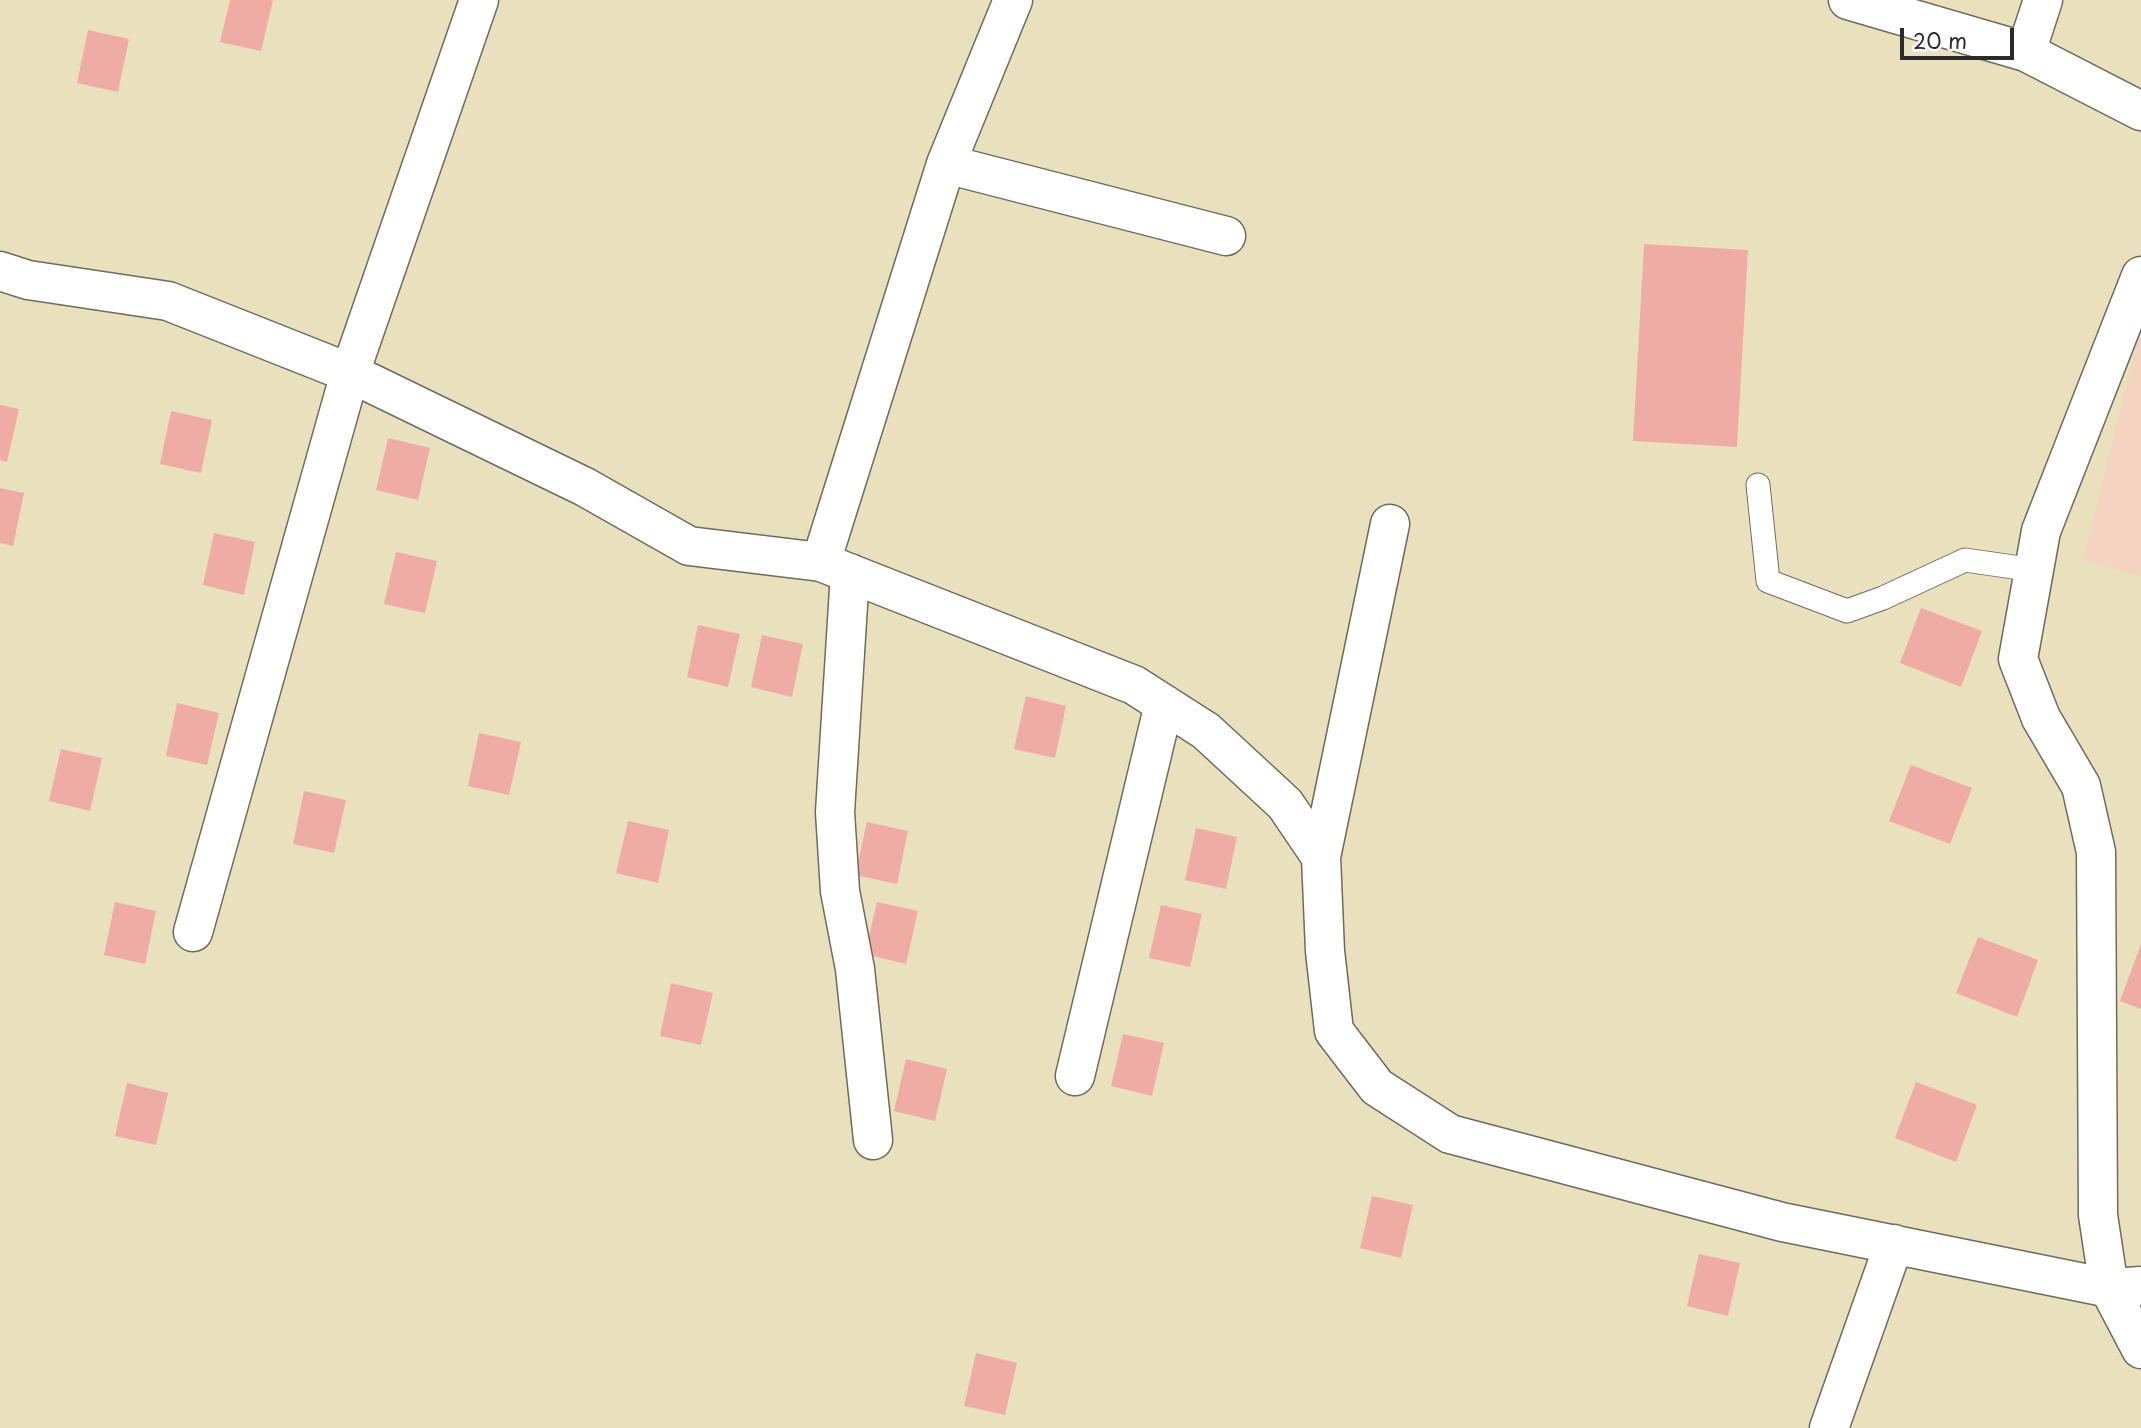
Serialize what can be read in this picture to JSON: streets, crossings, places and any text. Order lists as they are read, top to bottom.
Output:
{
  "scale_bar": "20 m"
}
